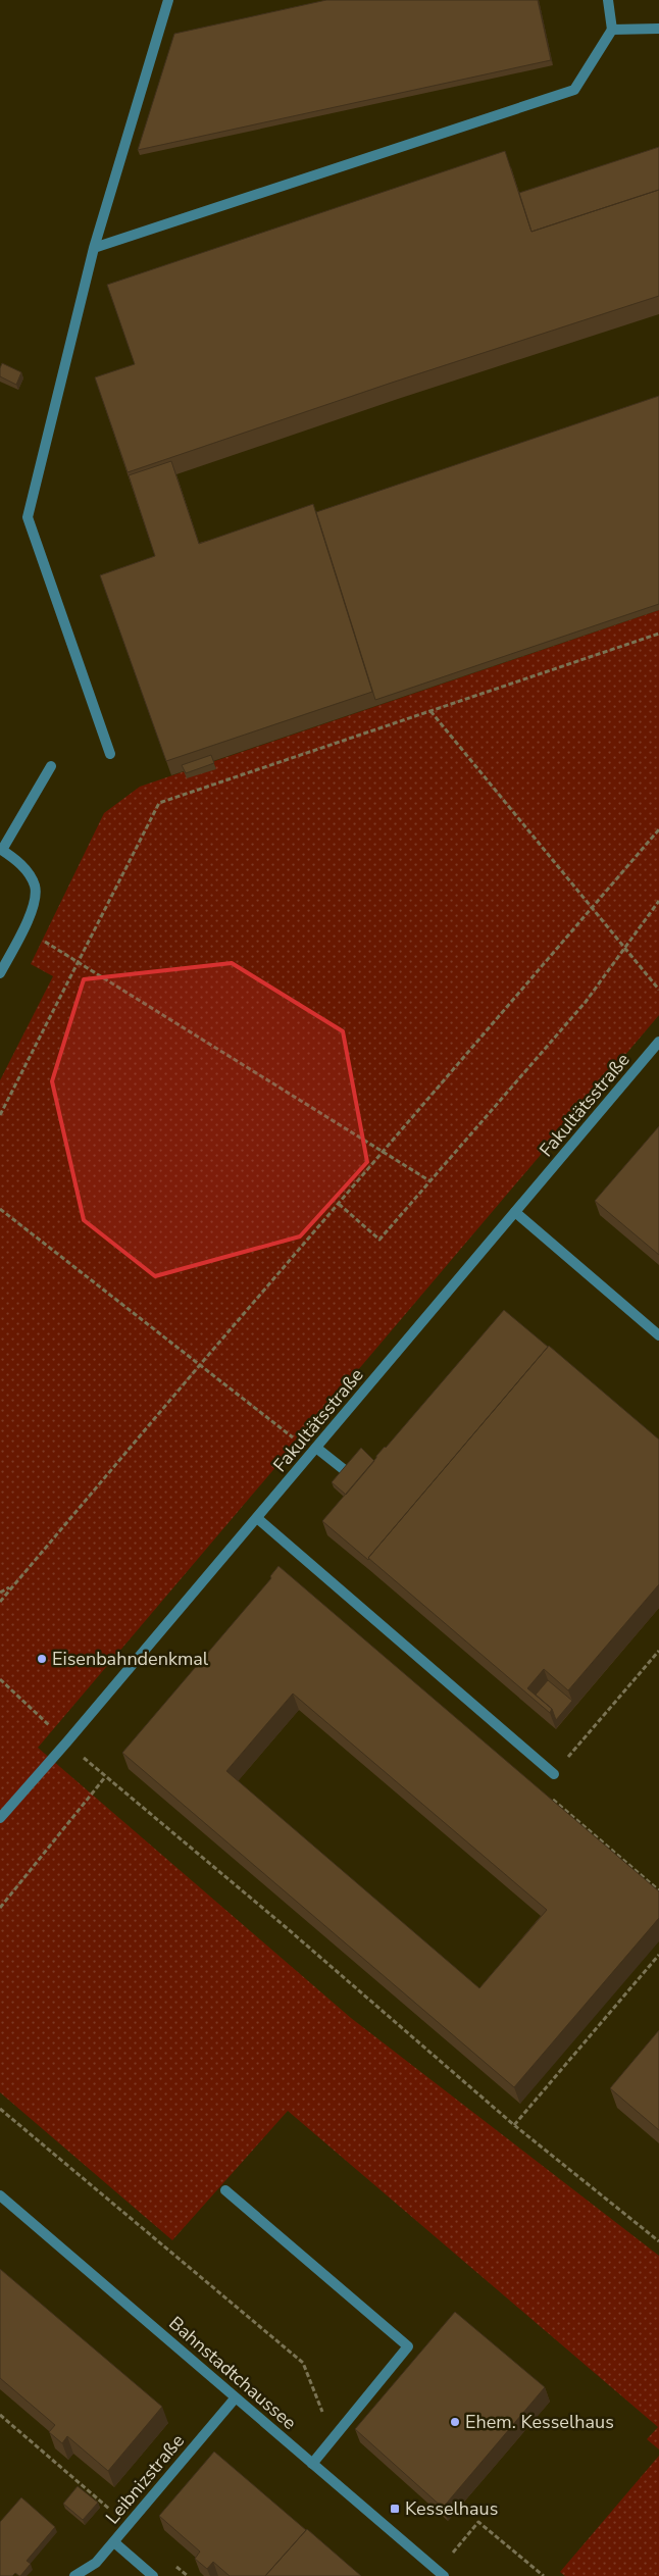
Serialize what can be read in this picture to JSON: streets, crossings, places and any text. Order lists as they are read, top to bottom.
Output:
{
  "streets": {
    "street": ["Fakultätsstraße", "Bahnstadtchaussee", "Leibnizstraße"]
  },
  "crossings": [
    ["Bahnstadtchaussee", "Leibnizstraße"]
  ],
  "places": {
    "other": ["Eisenbahndenkmal", "Ehem. Kesselhaus"],
    "transit": ["Kesselhaus"]
  }
}
